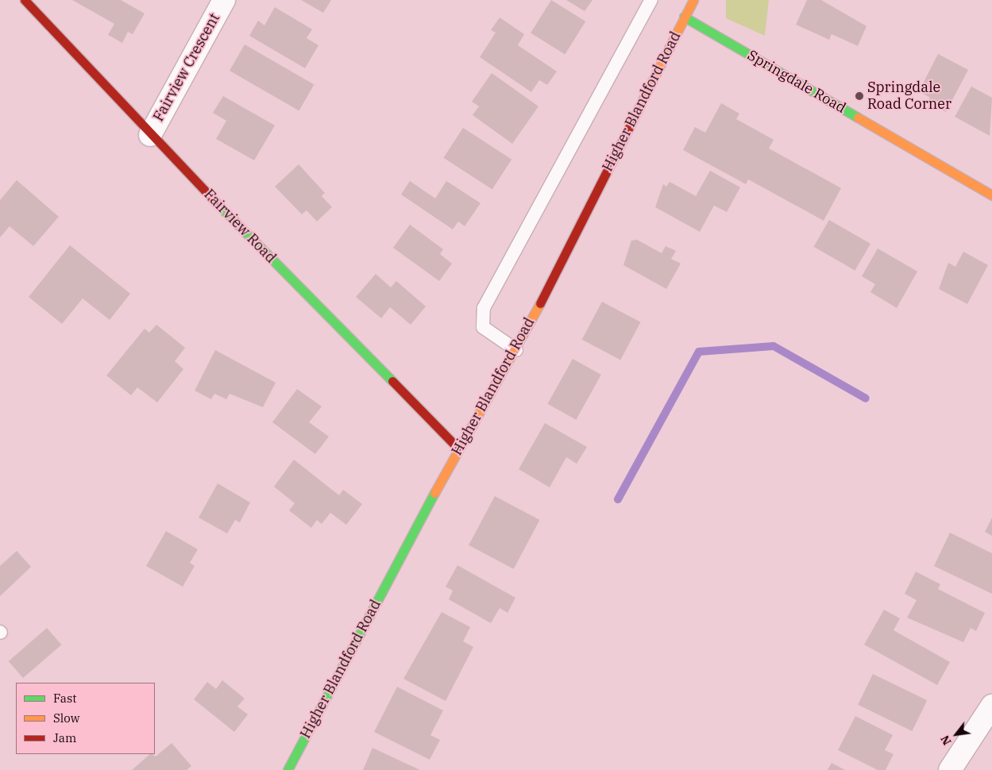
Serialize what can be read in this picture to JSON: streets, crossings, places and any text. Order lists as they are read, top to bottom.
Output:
{
  "streets": {
    "street": [
      "Fairview Crescent",
      "Springdale Road",
      "Higher Blandford Road",
      "Fairview Road"
    ]
  },
  "crossings": [
    ["Fairview Crescent", "Fairview Road"],
    ["Springdale Road", "Higher Blandford Road"],
    ["Higher Blandford Road", "Fairview Road"]
  ],
  "places": ["Springdale Road Corner"],
  "legend": ["Fast", "Slow", "Jam"],
  "north": "bottom left"
}
